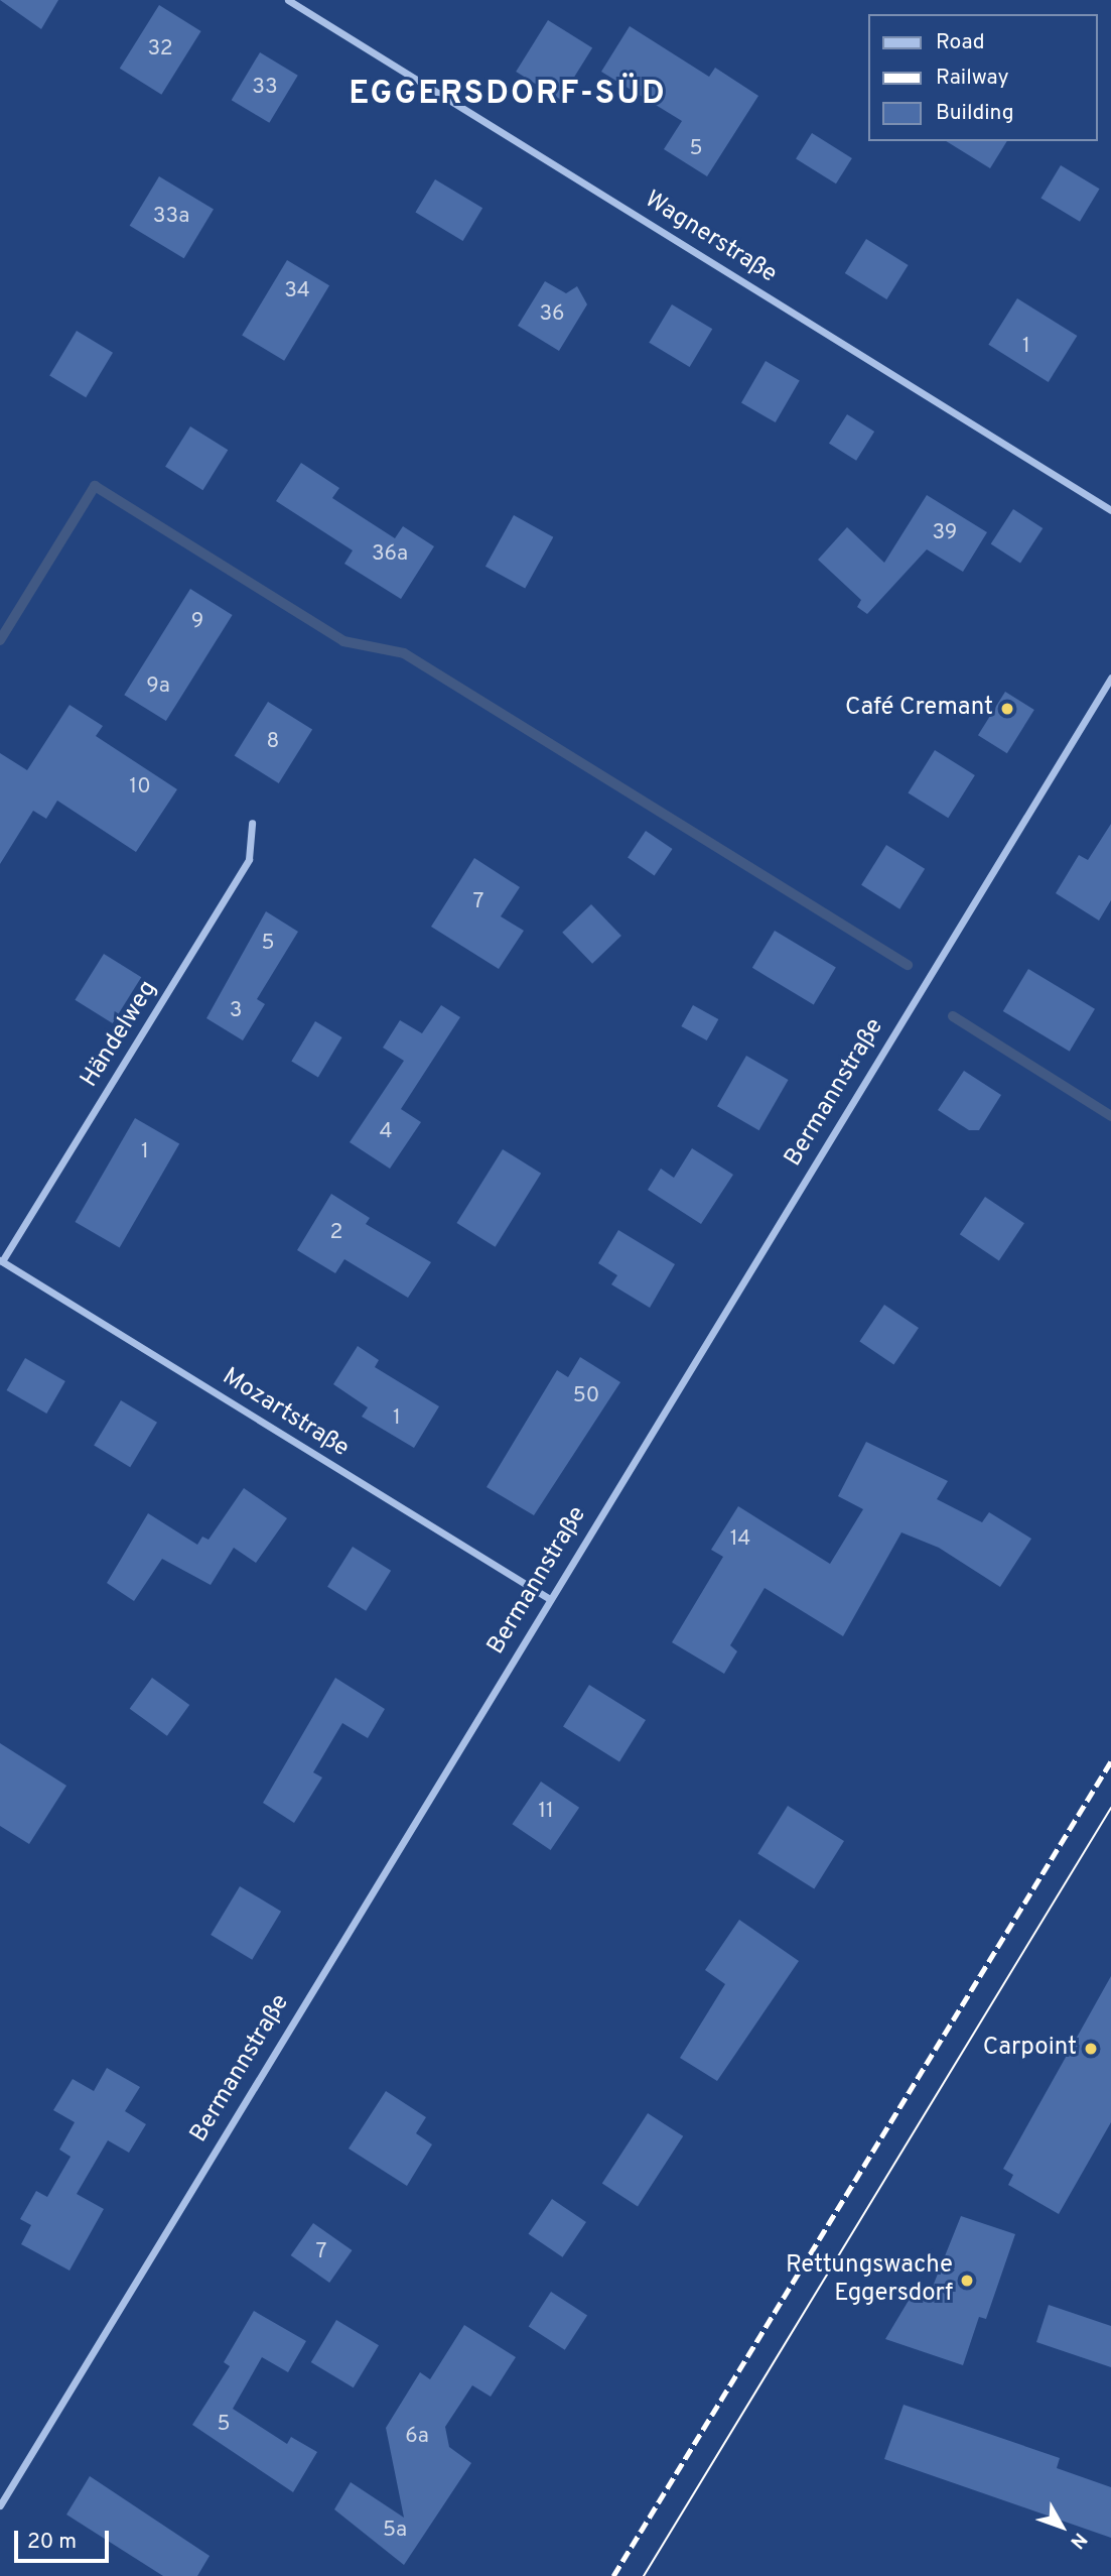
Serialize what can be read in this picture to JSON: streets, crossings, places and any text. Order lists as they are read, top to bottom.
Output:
{
  "streets": {
    "street": [
      "Wagnerstraße",
      "Händelweg",
      "Bermannstraße",
      "Mozartstraße"
    ]
  },
  "crossings": [
    ["Händelweg", "Mozartstraße"],
    ["Bermannstraße", "Mozartstraße"]
  ],
  "districts": ["EGGERSDORF-SÜD"],
  "places": ["Café Cremant", "Carpoint", "Rettungswache Eggersdorf"],
  "house_numbers": [
    "32",
    "33",
    "5",
    "33a",
    "34",
    "36",
    "1",
    "39",
    "36a",
    "9",
    "9a",
    "8",
    "10",
    "7",
    "5",
    "3",
    "4",
    "1",
    "2",
    "50",
    "1",
    "14",
    "11",
    "7",
    "5",
    "6a",
    "5a"
  ],
  "legend": ["Road", "Railway", "Building"],
  "scale_bar": "20 m",
  "north": "bottom right"
}
